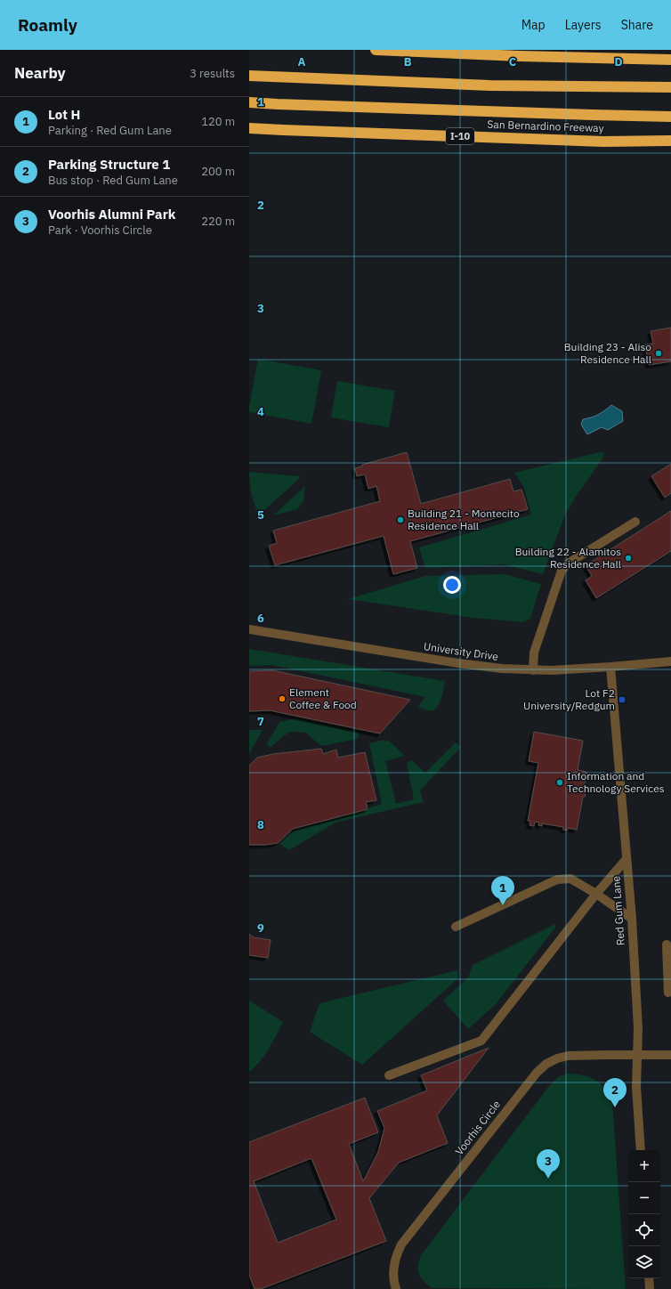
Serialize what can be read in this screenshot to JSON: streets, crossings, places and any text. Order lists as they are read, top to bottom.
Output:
{
  "streets": {
    "highway": ["San Bernardino Freeway", "I-10"],
    "street": ["University Drive", "Red Gum Lane", "Voorhis Circle"]
  },
  "crossings": [
    ["University Drive", "Red Gum Lane"],
    ["Red Gum Lane", "Voorhis Circle"]
  ],
  "places": {
    "other": [
      "Building 23 - Aliso Residence Hall",
      "Building 21 - Montecito Residence Hall",
      "Building 22 - Alamitos Residence Hall",
      "Element Coffee & Food",
      "Information and Technology Services"
    ],
    "transit": ["Lot F2 University/Redgum"]
  },
  "page": {
    "header": "Roamly",
    "nav": ["Map", "Layers", "Share"],
    "heading": ["Nearby", "3 results"],
    "list": [
      {
        "mark": "1",
        "name": "Lot H",
        "note": "Parking · Red Gum Lane",
        "value": "120 m"
      },
      {
        "mark": "2",
        "name": "Parking Structure 1",
        "note": "Bus stop · Red Gum Lane",
        "value": "200 m"
      },
      {
        "mark": "3",
        "name": "Voorhis Alumni Park",
        "note": "Park · Voorhis Circle",
        "value": "220 m"
      }
    ],
    "pins": ["1", "2", "3"],
    "map_buttons": ["+", "−"]
  },
  "grid": {
    "columns": [
      "A",
      "B",
      "C",
      "D"
    ],
    "rows": [
      "1",
      "2",
      "3",
      "4",
      "5",
      "6",
      "7",
      "8",
      "9"
    ]
  }
}
